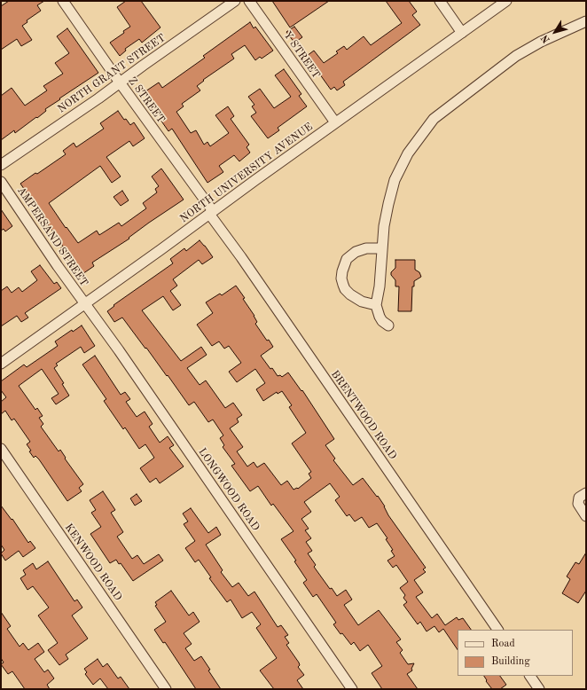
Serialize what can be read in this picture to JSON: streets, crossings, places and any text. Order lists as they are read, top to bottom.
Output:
{
  "streets": {
    "street": [
      "Y STREET",
      "NORTH GRANT STREET",
      "Z STREET",
      "NORTH UNIVERSITY AVENUE",
      "AMPERSAND STREET",
      "BRENTWOOD ROAD",
      "LONGWOOD ROAD",
      "KENWOOD ROAD"
    ]
  },
  "crossings": [
    ["Y STREET", "NORTH UNIVERSITY AVENUE"],
    ["NORTH GRANT STREET", "Z STREET"],
    ["Z STREET", "NORTH UNIVERSITY AVENUE"],
    ["Z STREET", "BRENTWOOD ROAD"],
    ["NORTH UNIVERSITY AVENUE", "AMPERSAND STREET"],
    ["NORTH UNIVERSITY AVENUE", "BRENTWOOD ROAD"],
    ["NORTH UNIVERSITY AVENUE", "LONGWOOD ROAD"],
    ["AMPERSAND STREET", "LONGWOOD ROAD"]
  ],
  "legend": ["Road", "Building"],
  "north": "bottom left"
}
